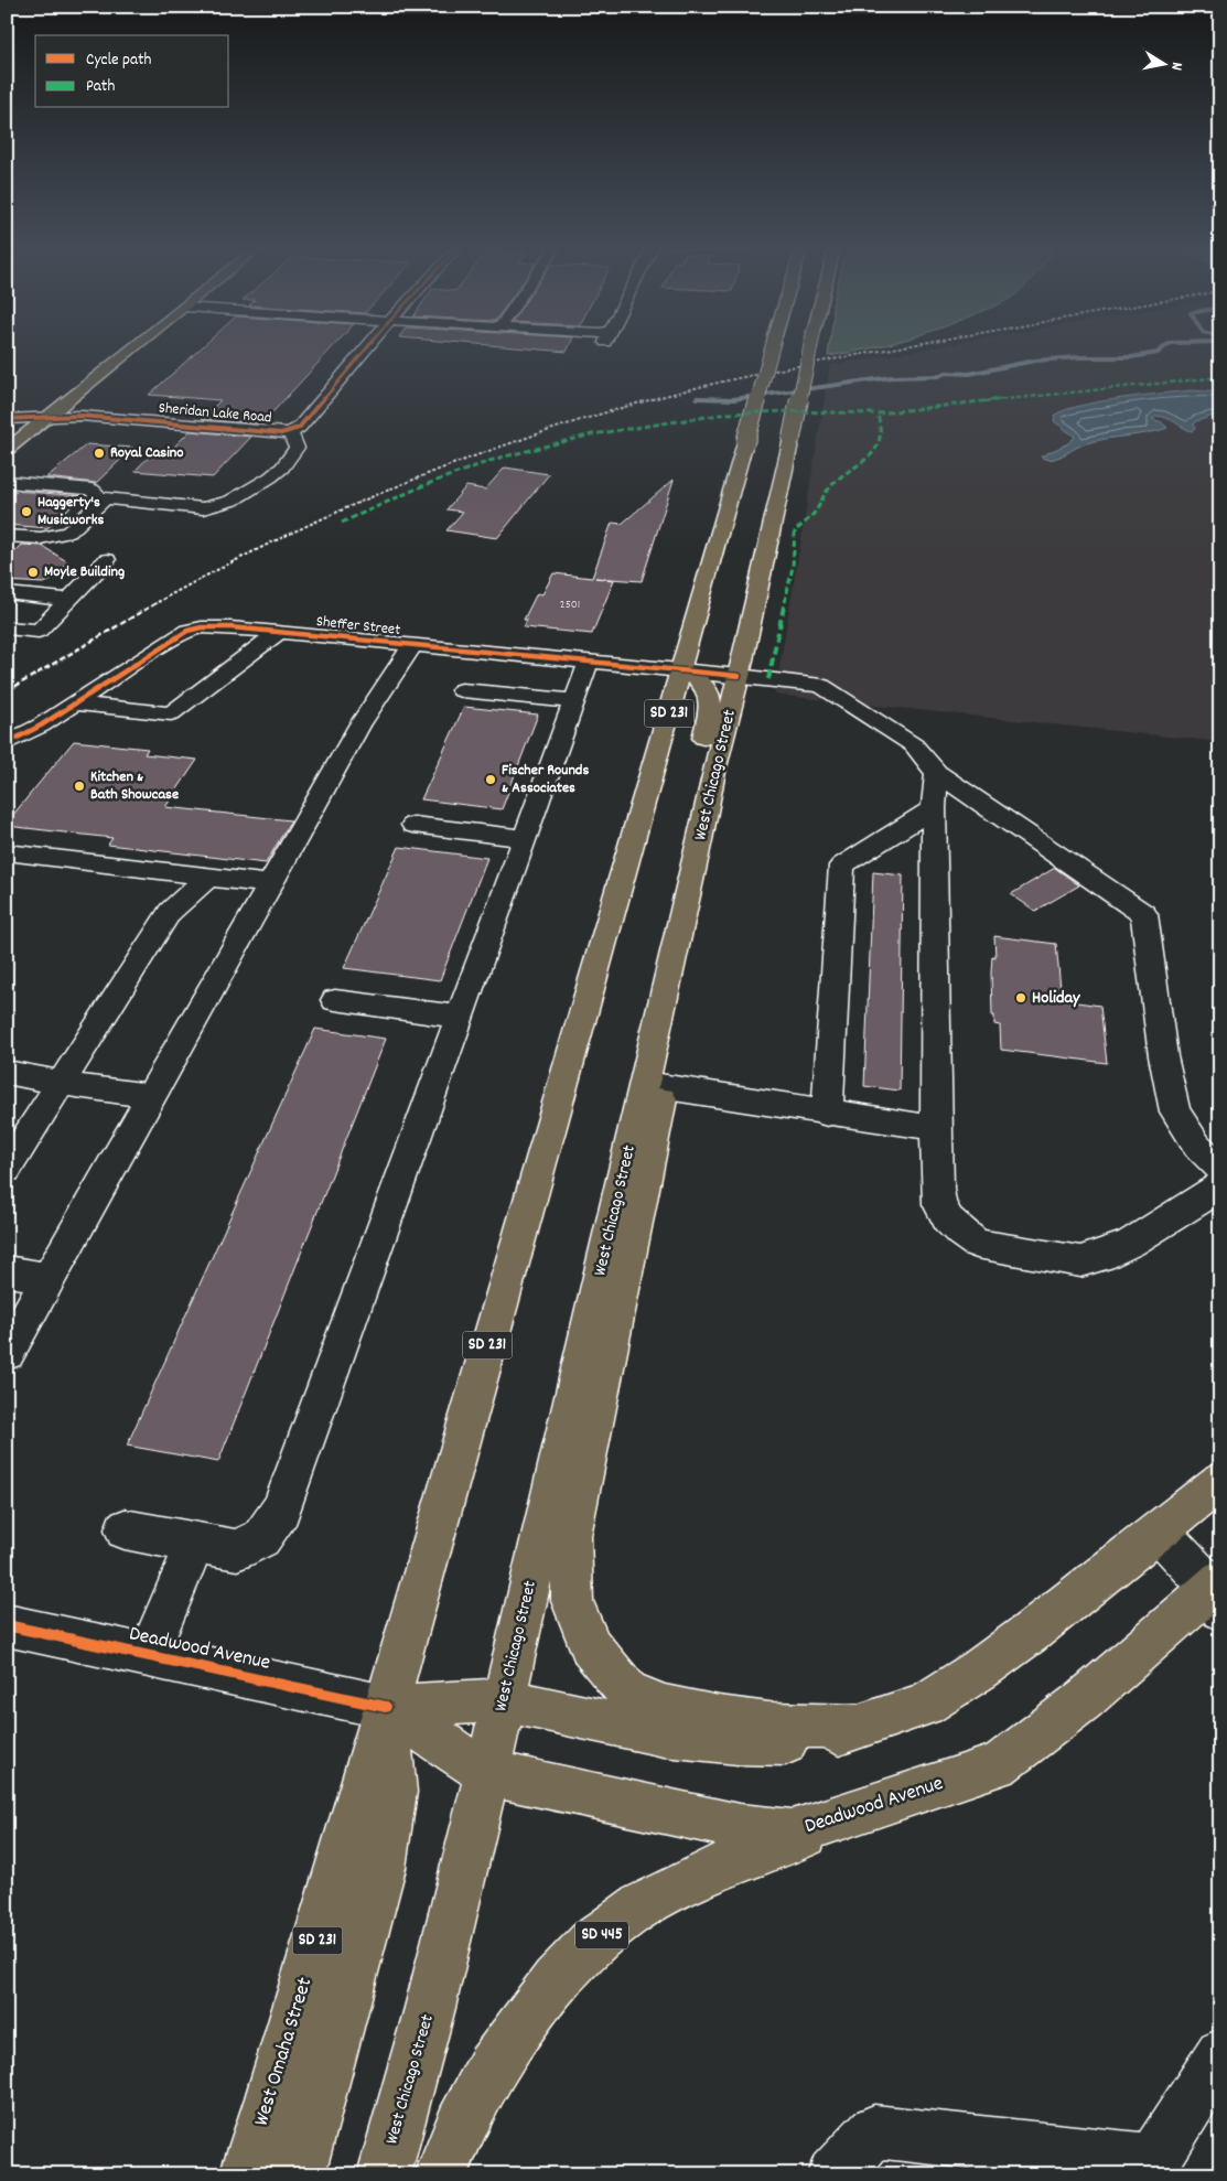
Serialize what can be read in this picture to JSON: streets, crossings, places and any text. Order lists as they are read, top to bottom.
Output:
{
  "streets": {
    "main road": [
      "SD 231",
      "West Chicago Street",
      "Deadwood Avenue",
      "SD 445",
      "West Omaha Street"
    ],
    "street": ["Sheridan Lake Road", "Sheffer Street"]
  },
  "crossings": [
    ["Sheffer Street", "SD 231"],
    ["Sheffer Street", "West Chicago Street"],
    ["SD 231", "Deadwood Avenue"],
    ["SD 231", "West Omaha Street"],
    ["West Chicago Street", "Deadwood Avenue"],
    ["Deadwood Avenue", "SD 445"],
    ["Deadwood Avenue", "West Omaha Street"]
  ],
  "places": [
    "Royal Casino",
    "Haggerty's Musicworks",
    "Moyle Building",
    "Fischer Rounds & Associates",
    "Kitchen & Bath Showcase",
    "Holiday"
  ],
  "house_numbers": ["2501"],
  "legend": ["Cycle path", "Path"],
  "north": "right"
}
